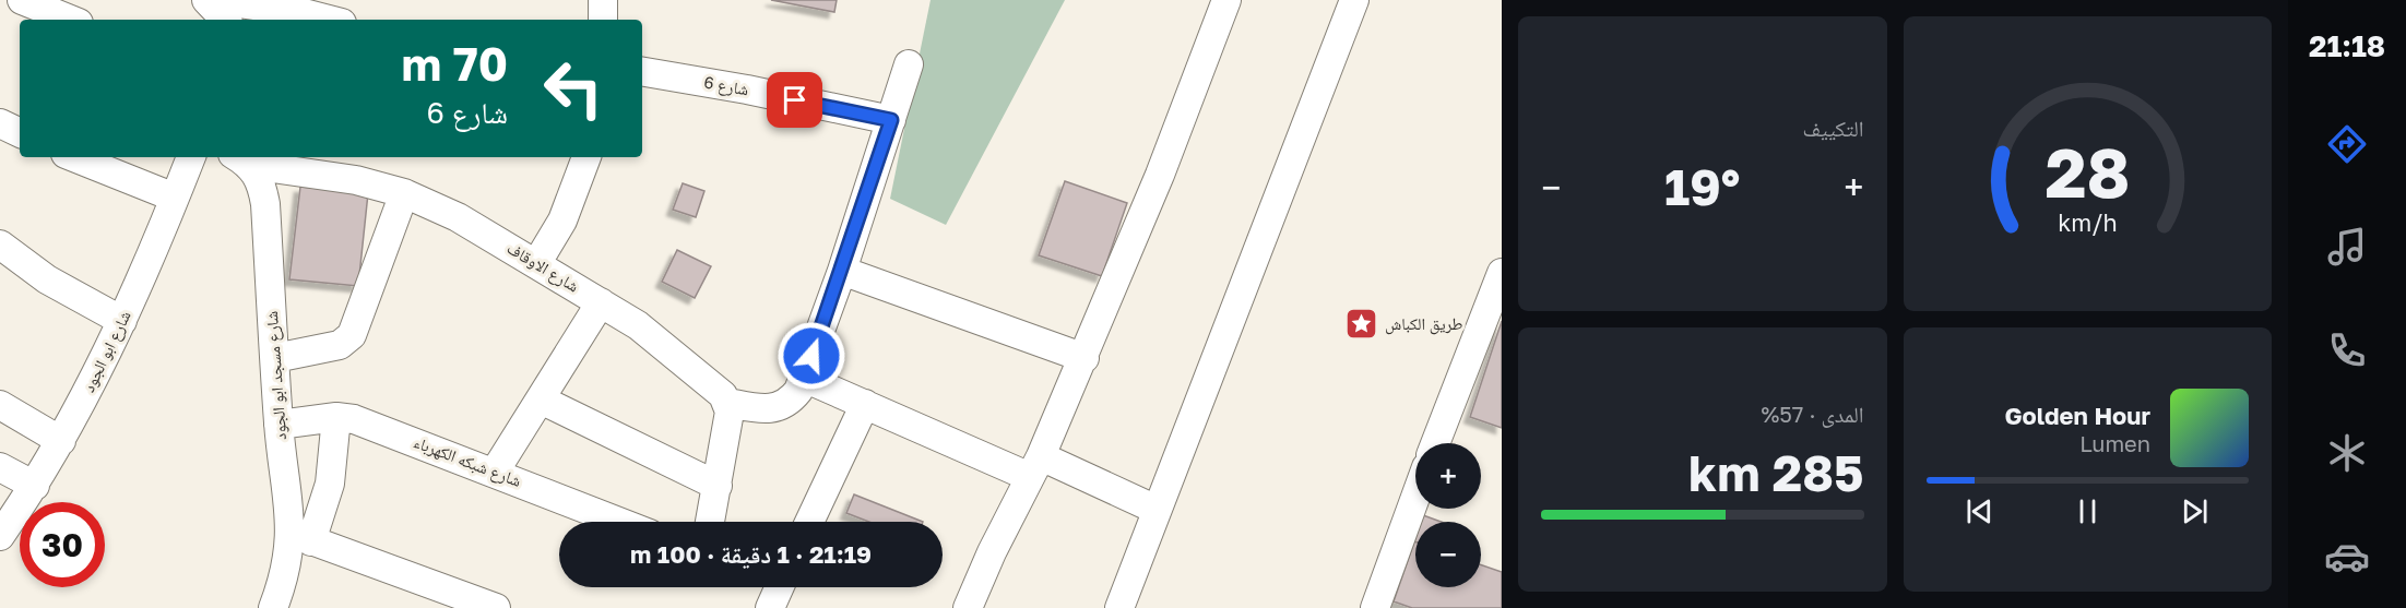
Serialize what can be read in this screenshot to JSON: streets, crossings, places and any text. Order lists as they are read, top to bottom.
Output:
{
  "streets": {
    "street": [
      "شارع 6",
      "شارع الاوقاف",
      "شارع ابو الجود",
      "شارع مسجد ابو الجود",
      "شارع شبكه الكهرباء"
    ]
  },
  "crossings": [
    ["شارع الاوقاف", "شارع مسجد ابو الجود"],
    ["شارع مسجد ابو الجود", "شارع شبكه الكهرباء"]
  ],
  "places": {
    "place": ["طريق الكباش"]
  },
  "page": {
    "tabs": "21:18",
    "tile": [
      "التكييف",
      ["المدى · 57%", "285 km"]
    ],
    "turn": ["70 m", "شارع 6"],
    "heat": ["−", "19°", "+"],
    "song": ["Golden Hour", "Lumen"],
    "map_buttons": ["+", "−"],
    "limit": "30",
    "trip": "21:19 · 1 دقيقة · 100 m",
    "gauge": ["28", "km/h"]
  }
}
